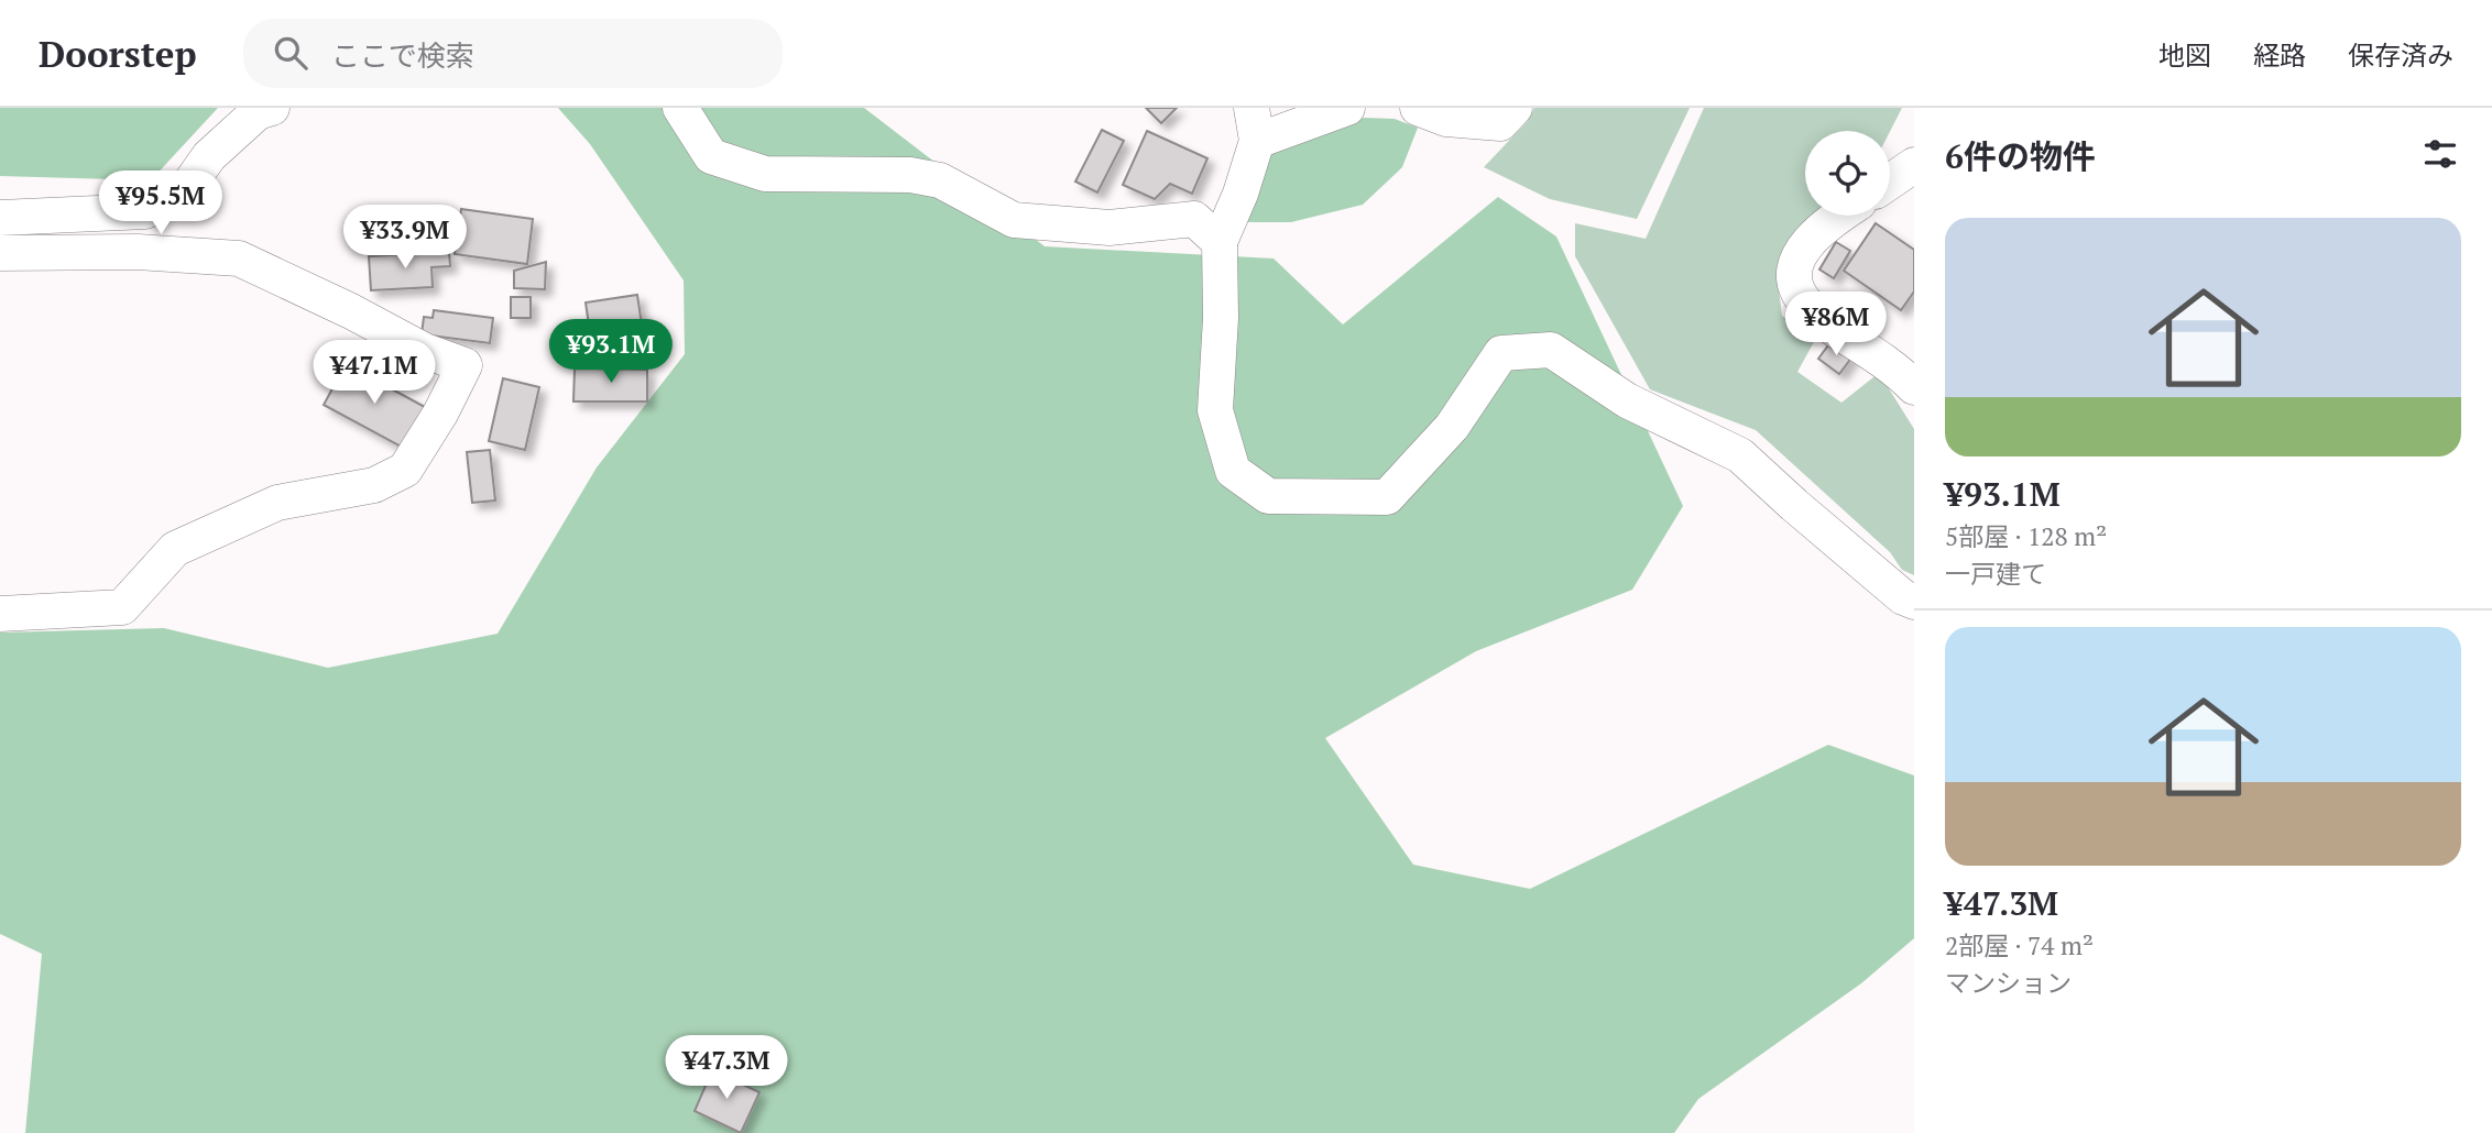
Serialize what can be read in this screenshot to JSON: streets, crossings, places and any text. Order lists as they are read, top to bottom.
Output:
{
  "page": {
    "header": "Doorstep",
    "search": "ここで検索",
    "nav": ["地図", "経路", "保存済み"],
    "heading": "6件の物件",
    "price": [
      "¥95.5M",
      "¥33.9M",
      "¥86M",
      "¥93.1M",
      "¥47.1M",
      "¥47.3M"
    ],
    "list": [
      {
        "name": "¥93.1M",
        "note": "5部屋 · 128 m² · 一戸建て"
      },
      {
        "name": "¥47.3M",
        "note": "2部屋 · 74 m² · マンション"
      }
    ]
  }
}
